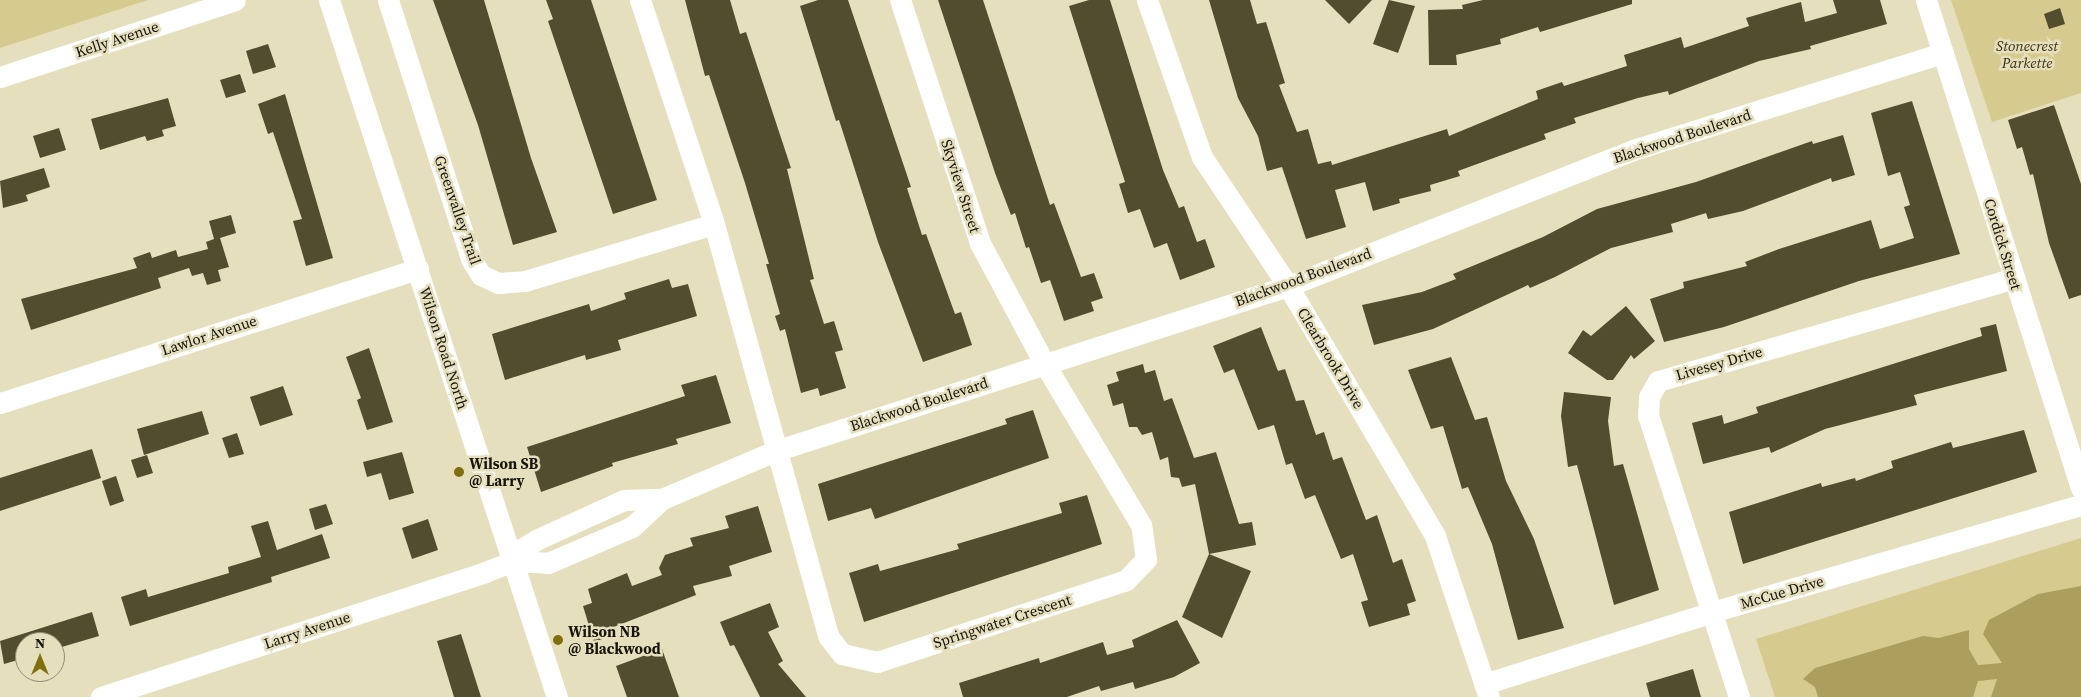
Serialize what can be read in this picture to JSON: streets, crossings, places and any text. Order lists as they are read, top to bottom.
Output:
{
  "streets": {
    "street": [
      "Kelly Avenue",
      "Blackwood Boulevard",
      "Skyview Street",
      "Greenvalley Trail",
      "Cordick Street",
      "Lawlor Avenue",
      "Wilson Road North",
      "Clearbrook Drive",
      "Livesey Drive",
      "McCue Drive",
      "Springwater Crescent",
      "Larry Avenue"
    ]
  },
  "crossings": [
    ["Blackwood Boulevard", "Skyview Street"],
    ["Blackwood Boulevard", "Cordick Street"],
    ["Blackwood Boulevard", "Wilson Road North"],
    ["Blackwood Boulevard", "Clearbrook Drive"],
    ["Blackwood Boulevard", "Springwater Crescent"],
    ["Blackwood Boulevard", "Larry Avenue"],
    ["Skyview Street", "Springwater Crescent"],
    ["Cordick Street", "Livesey Drive"],
    ["Lawlor Avenue", "Wilson Road North"],
    ["Wilson Road North", "Larry Avenue"],
    ["Clearbrook Drive", "McCue Drive"],
    ["Livesey Drive", "McCue Drive"]
  ],
  "parks": ["Stonecrest Parkette"],
  "places": ["Wilson SB @ Larry", "Wilson NB @ Blackwood"],
  "north": "top"
}
